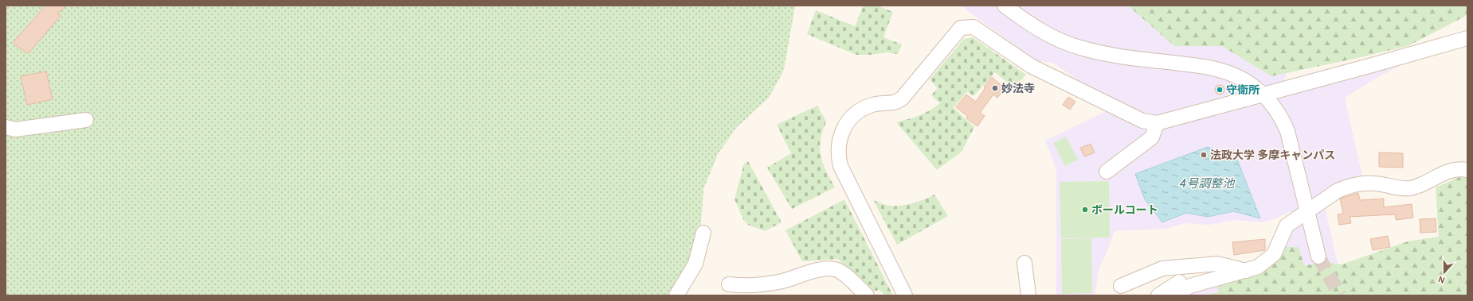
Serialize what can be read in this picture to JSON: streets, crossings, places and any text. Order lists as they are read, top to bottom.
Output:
{
  "water": ["4号調整池"],
  "places": [
    "妙法寺",
    "守衛所",
    "法政大学 多摩キャンパス",
    "ボールコート"
  ],
  "north": "bottom"
}
